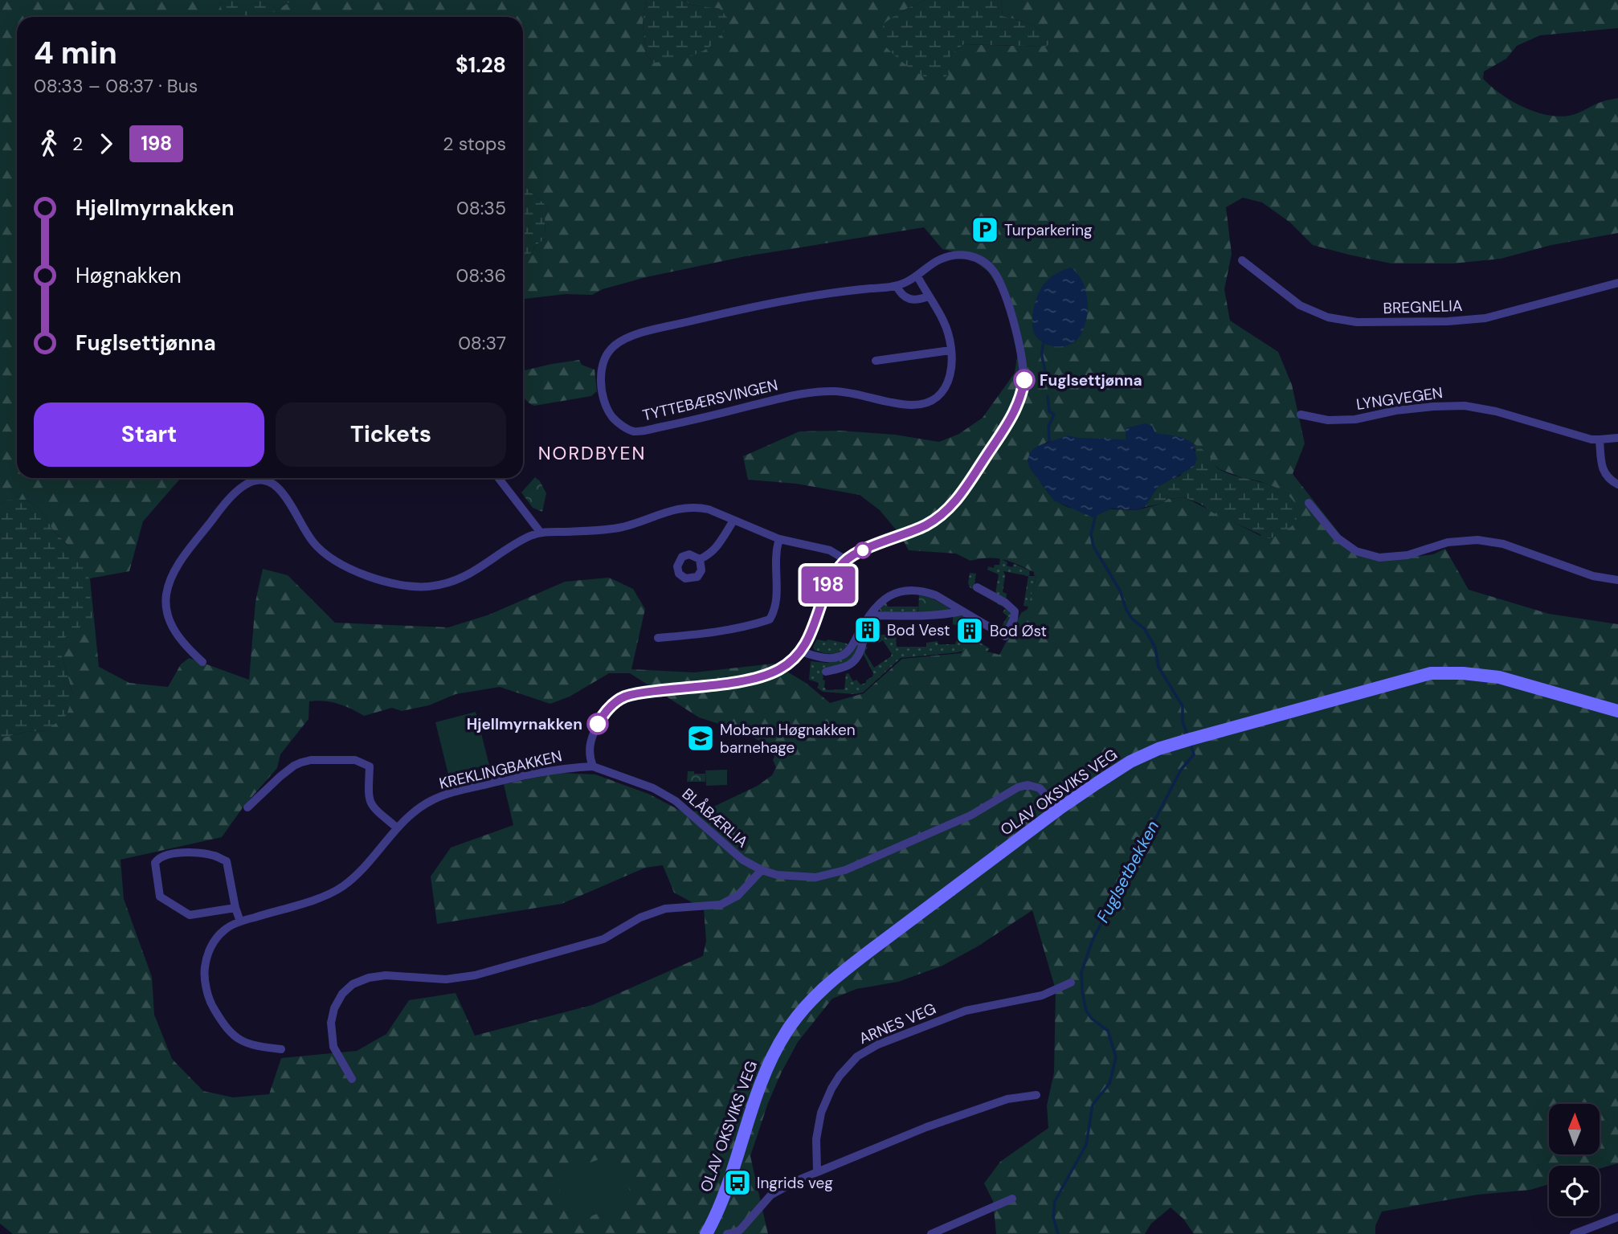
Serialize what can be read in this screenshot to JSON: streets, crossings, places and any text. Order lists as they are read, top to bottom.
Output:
{
  "streets": {
    "street": [
      "BREGNELIA",
      "LYNGVEGEN",
      "TYTTEBÆRSVINGEN",
      "KREKLINGBAKKEN",
      "OLAV OKSVIKS VEG",
      "BLÅBÆRLIA",
      "ARNES VEG"
    ]
  },
  "crossings": [
    ["KREKLINGBAKKEN", "BLÅBÆRLIA"],
    ["OLAV OKSVIKS VEG", "BLÅBÆRLIA"]
  ],
  "districts": ["NORDBYEN"],
  "water": ["Fuglsetbekken"],
  "places": {
    "parking": ["Turparkering"],
    "other": ["Fuglsettjønna", "Hjellmyrnakken"],
    "building": ["Bod Vest", "Bod Øst"],
    "school or university": ["Mobarn Høgnakken barnehage"],
    "bus stop": ["Ingrids veg"]
  },
  "lines": ["bus line 198"],
  "north": "top",
  "page": {
    "on_map": "198",
    "heading": ["4 min", "08:33 – 08:37 · Bus", "$1.28"],
    "legs": ["2", "198", "2 stops"],
    "list": [
      {
        "name": "Hjellmyrnakken",
        "value": "08:35"
      },
      {
        "name": "Høgnakken",
        "value": "08:36"
      },
      {
        "name": "Fuglsettjønna",
        "value": "08:37"
      }
    ],
    "buttons": ["Start", "Tickets"]
  }
}
